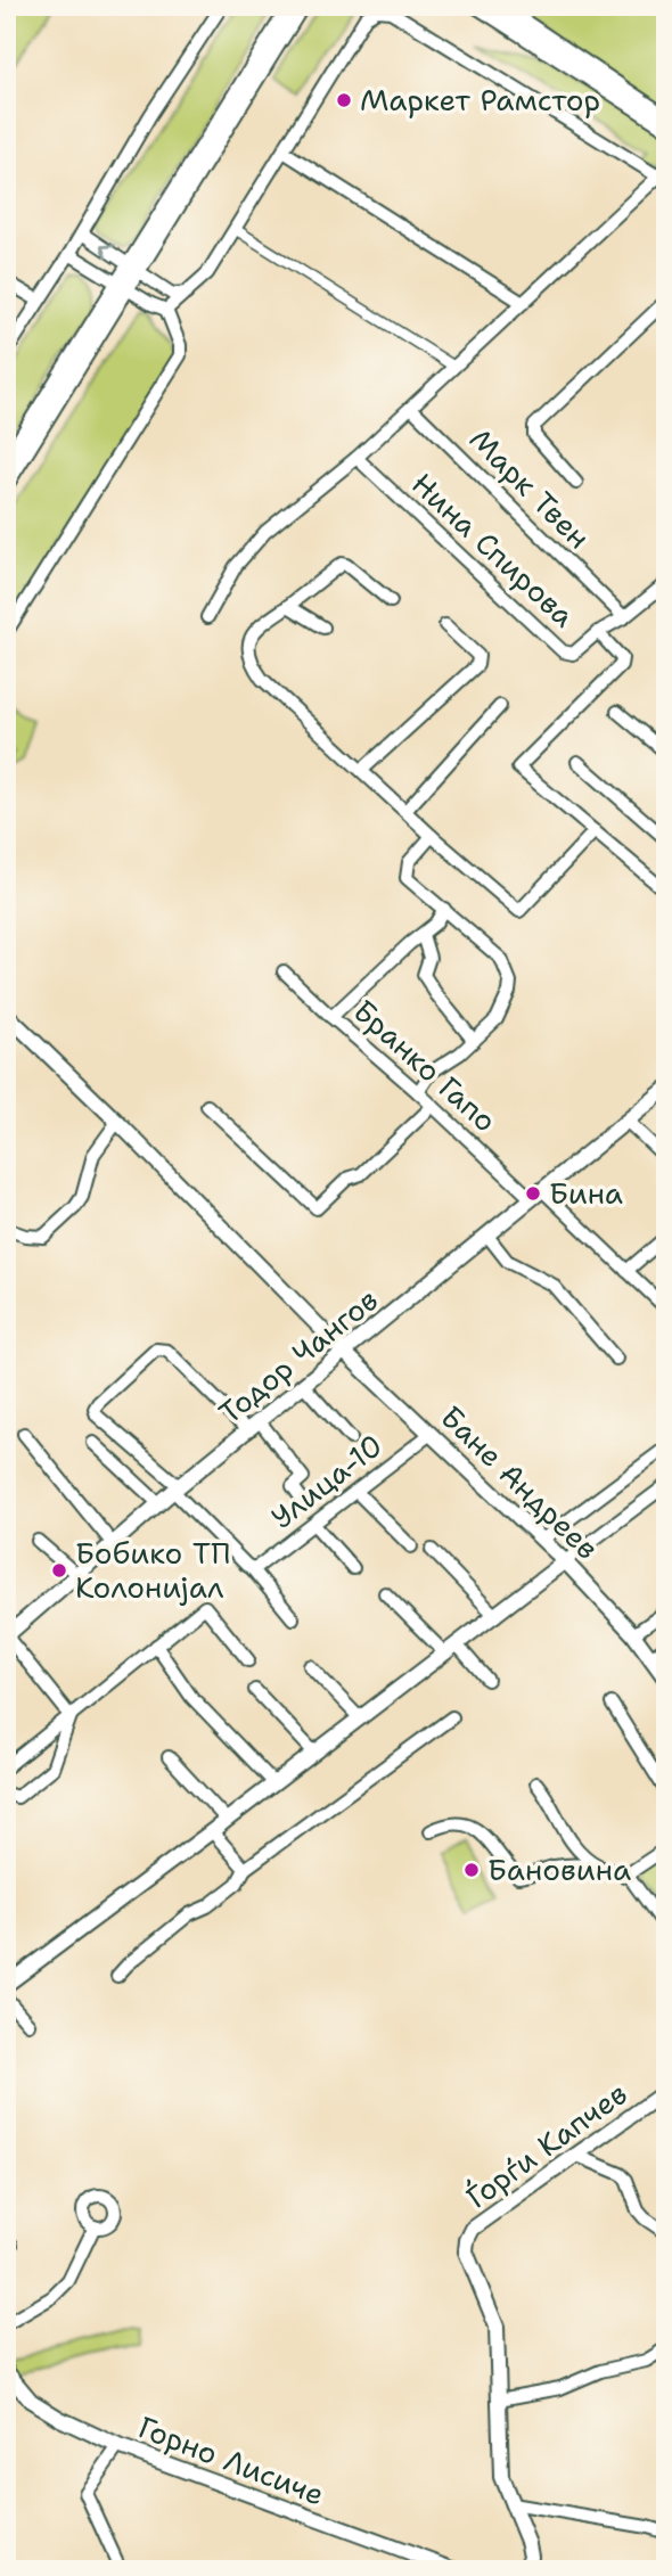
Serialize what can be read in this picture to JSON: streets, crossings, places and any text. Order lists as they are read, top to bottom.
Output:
{
  "streets": {
    "street": [
      "Марк Твен",
      "Нина Спирова",
      "Бранко Гапо",
      "Тодор Чангов",
      "Улица-10",
      "Бане Андреев",
      "Ѓорѓи Капчев",
      "Горно Лисиче"
    ]
  },
  "crossings": [
    ["Бранко Гапо", "Тодор Чангов"],
    ["Тодор Чангов", "Бане Андреев"],
    ["Улица-10", "Бане Андреев"]
  ],
  "places": [
    "Маркет Рамстор",
    "Бина",
    "Бобико ТП Колонијал",
    "Бановина"
  ]
}
